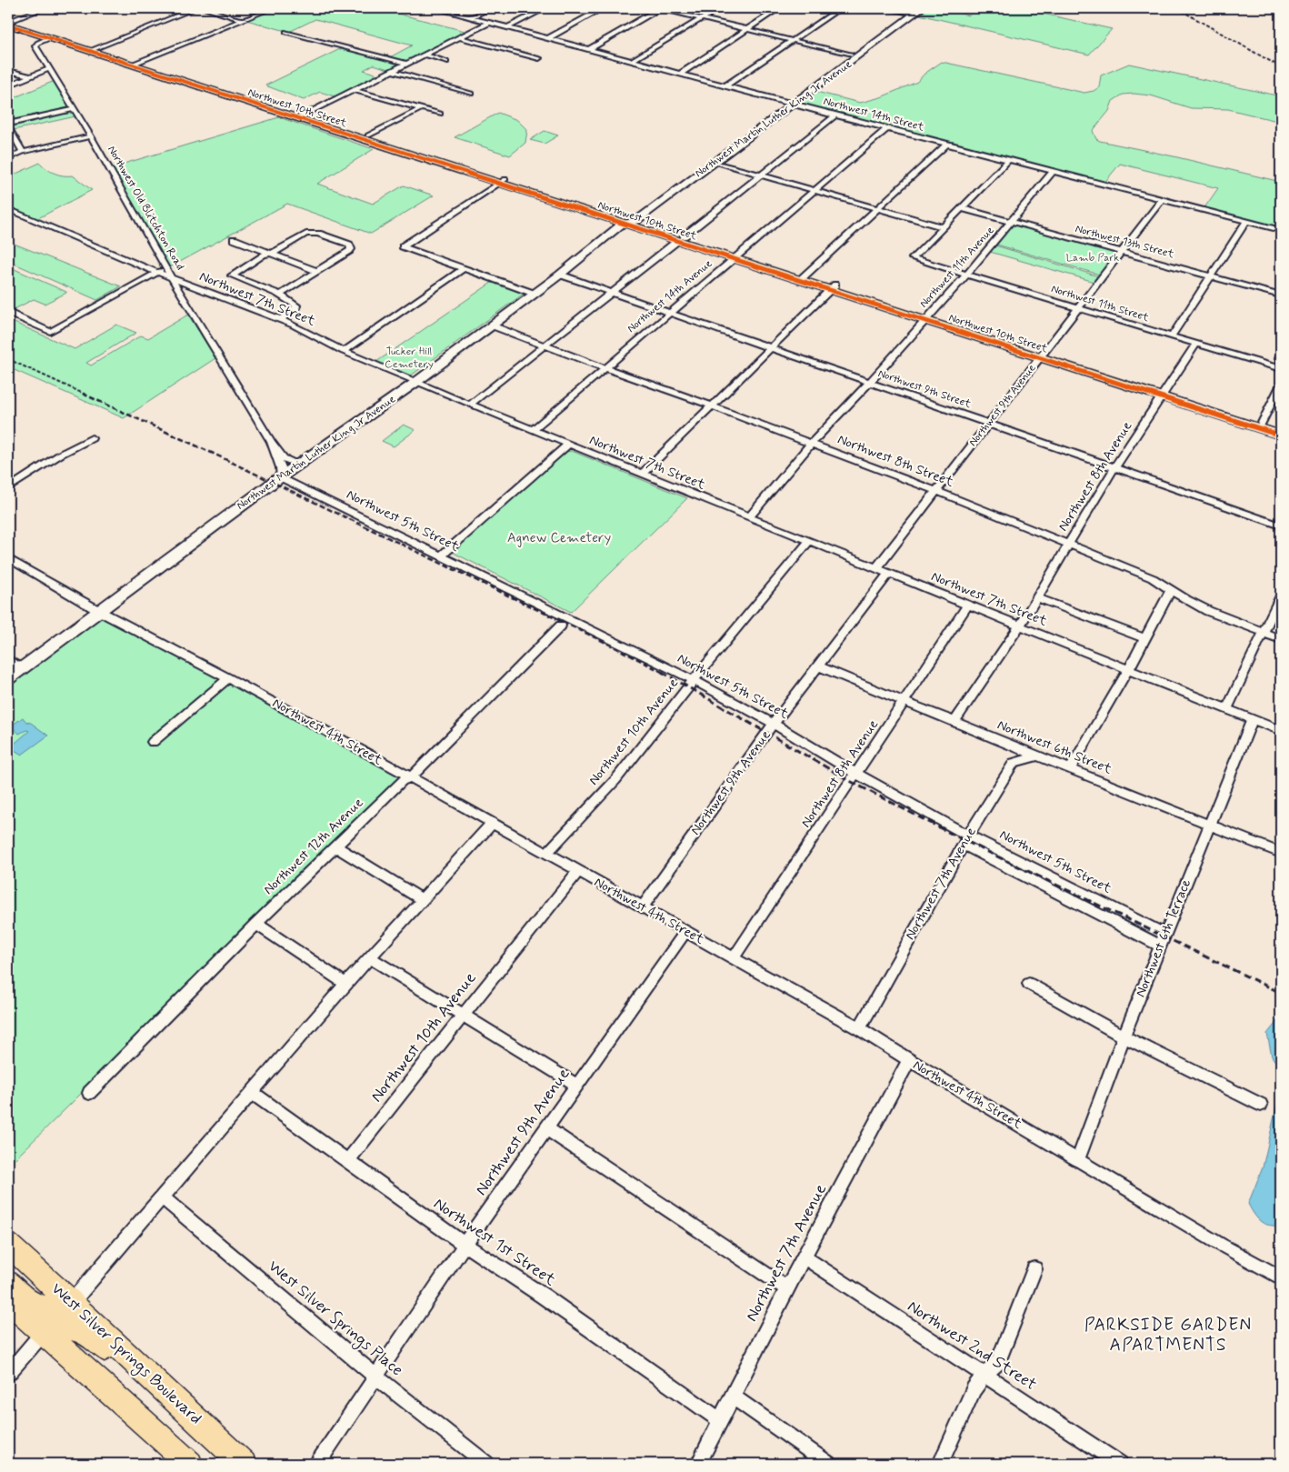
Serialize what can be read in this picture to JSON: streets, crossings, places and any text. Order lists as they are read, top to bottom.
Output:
{
  "streets": {
    "main road": ["Northwest 10th Street", "Northwest Martin Luther King Jr Avenue", "West Silver Springs Boulevard"],
    "street": [
      "Northwest 14th Street",
      "Northwest Old Blitchton Road",
      "Northwest 13th Street",
      "Northwest 11th Avenue",
      "Northwest 14th Avenue",
      "Northwest 7th Street",
      "Northwest 11th Street",
      "Northwest 9th Street",
      "Northwest 9th Avenue",
      "Northwest 8th Street",
      "Northwest 8th Avenue",
      "Northwest 5th Street",
      "Northwest 4th Street",
      "Northwest 10th Avenue",
      "Northwest 6th Street",
      "Northwest 12th Avenue",
      "Northwest 7th Avenue",
      "Northwest 6th Terrace",
      "Northwest 1st Street",
      "West Silver Springs Place",
      "Northwest 2nd Street"
    ]
  },
  "crossings": [
    ["Northwest 10th Street", "Northwest Martin Luther King Jr Avenue"],
    ["Northwest 10th Street", "Northwest 11th Avenue"],
    ["Northwest 10th Street", "Northwest 14th Avenue"],
    ["Northwest 10th Street", "Northwest 9th Avenue"],
    ["Northwest 10th Street", "Northwest 8th Avenue"],
    ["Northwest 14th Street", "Northwest Martin Luther King Jr Avenue"],
    ["Northwest 14th Street", "Northwest 11th Avenue"],
    ["Northwest 14th Street", "Northwest 14th Avenue"],
    ["Northwest 14th Street", "Northwest 9th Avenue"],
    ["Northwest Martin Luther King Jr Avenue", "Northwest Old Blitchton Road"],
    ["Northwest Martin Luther King Jr Avenue", "Northwest 7th Street"],
    ["Northwest Martin Luther King Jr Avenue", "Northwest 9th Street"],
    ["Northwest Martin Luther King Jr Avenue", "Northwest 8th Street"],
    ["Northwest Martin Luther King Jr Avenue", "Northwest 5th Street"],
    ["Northwest Martin Luther King Jr Avenue", "Northwest 4th Street"],
    ["Northwest Old Blitchton Road", "Northwest 7th Street"],
    ["Northwest Old Blitchton Road", "Northwest 5th Street"],
    ["Northwest 13th Street", "Northwest 11th Avenue"],
    ["Northwest 13th Street", "Northwest 9th Avenue"],
    ["Northwest 11th Avenue", "Northwest 7th Street"],
    ["Northwest 11th Avenue", "Northwest 11th Street"],
    ["Northwest 11th Avenue", "Northwest 9th Street"],
    ["Northwest 11th Avenue", "Northwest 8th Street"],
    ["Northwest 14th Avenue", "Northwest 7th Street"],
    ["Northwest 14th Avenue", "Northwest 9th Street"],
    ["Northwest 14th Avenue", "Northwest 8th Street"],
    ["Northwest 7th Street", "Northwest 9th Avenue"],
    ["Northwest 7th Street", "Northwest 8th Avenue"],
    ["Northwest 7th Street", "Northwest 10th Avenue"],
    ["Northwest 7th Street", "Northwest 6th Terrace"],
    ["Northwest 11th Street", "Northwest 9th Avenue"],
    ["Northwest 11th Street", "Northwest 8th Avenue"],
    ["Northwest 9th Street", "Northwest 9th Avenue"],
    ["Northwest 9th Street", "Northwest 8th Avenue"],
    ["Northwest 9th Avenue", "Northwest 8th Street"],
    ["Northwest 9th Avenue", "Northwest 5th Street"],
    ["Northwest 9th Avenue", "Northwest 4th Street"],
    ["Northwest 9th Avenue", "Northwest 6th Street"],
    ["Northwest 9th Avenue", "Northwest 1st Street"],
    ["Northwest 9th Avenue", "West Silver Springs Place"],
    ["Northwest 8th Street", "Northwest 8th Avenue"],
    ["Northwest 8th Avenue", "Northwest 5th Street"],
    ["Northwest 8th Avenue", "Northwest 4th Street"],
    ["Northwest 8th Avenue", "Northwest 6th Street"],
    ["Northwest 5th Street", "Northwest 10th Avenue"],
    ["Northwest 5th Street", "Northwest 7th Avenue"],
    ["Northwest 5th Street", "Northwest 6th Terrace"],
    ["Northwest 4th Street", "Northwest 10th Avenue"],
    ["Northwest 4th Street", "Northwest 12th Avenue"],
    ["Northwest 4th Street", "Northwest 7th Avenue"],
    ["Northwest 4th Street", "Northwest 6th Terrace"],
    ["Northwest 10th Avenue", "Northwest 1st Street"],
    ["Northwest 6th Street", "Northwest 7th Avenue"],
    ["Northwest 6th Street", "Northwest 6th Terrace"],
    ["Northwest 7th Avenue", "Northwest 1st Street"],
    ["Northwest 7th Avenue", "Northwest 2nd Street"]
  ],
  "districts": ["PARKSIDE GARDEN APARTMENTS"],
  "parks": ["Lamb Park", "Tucker Hill Cemetery", "Agnew Cemetery"]
}
